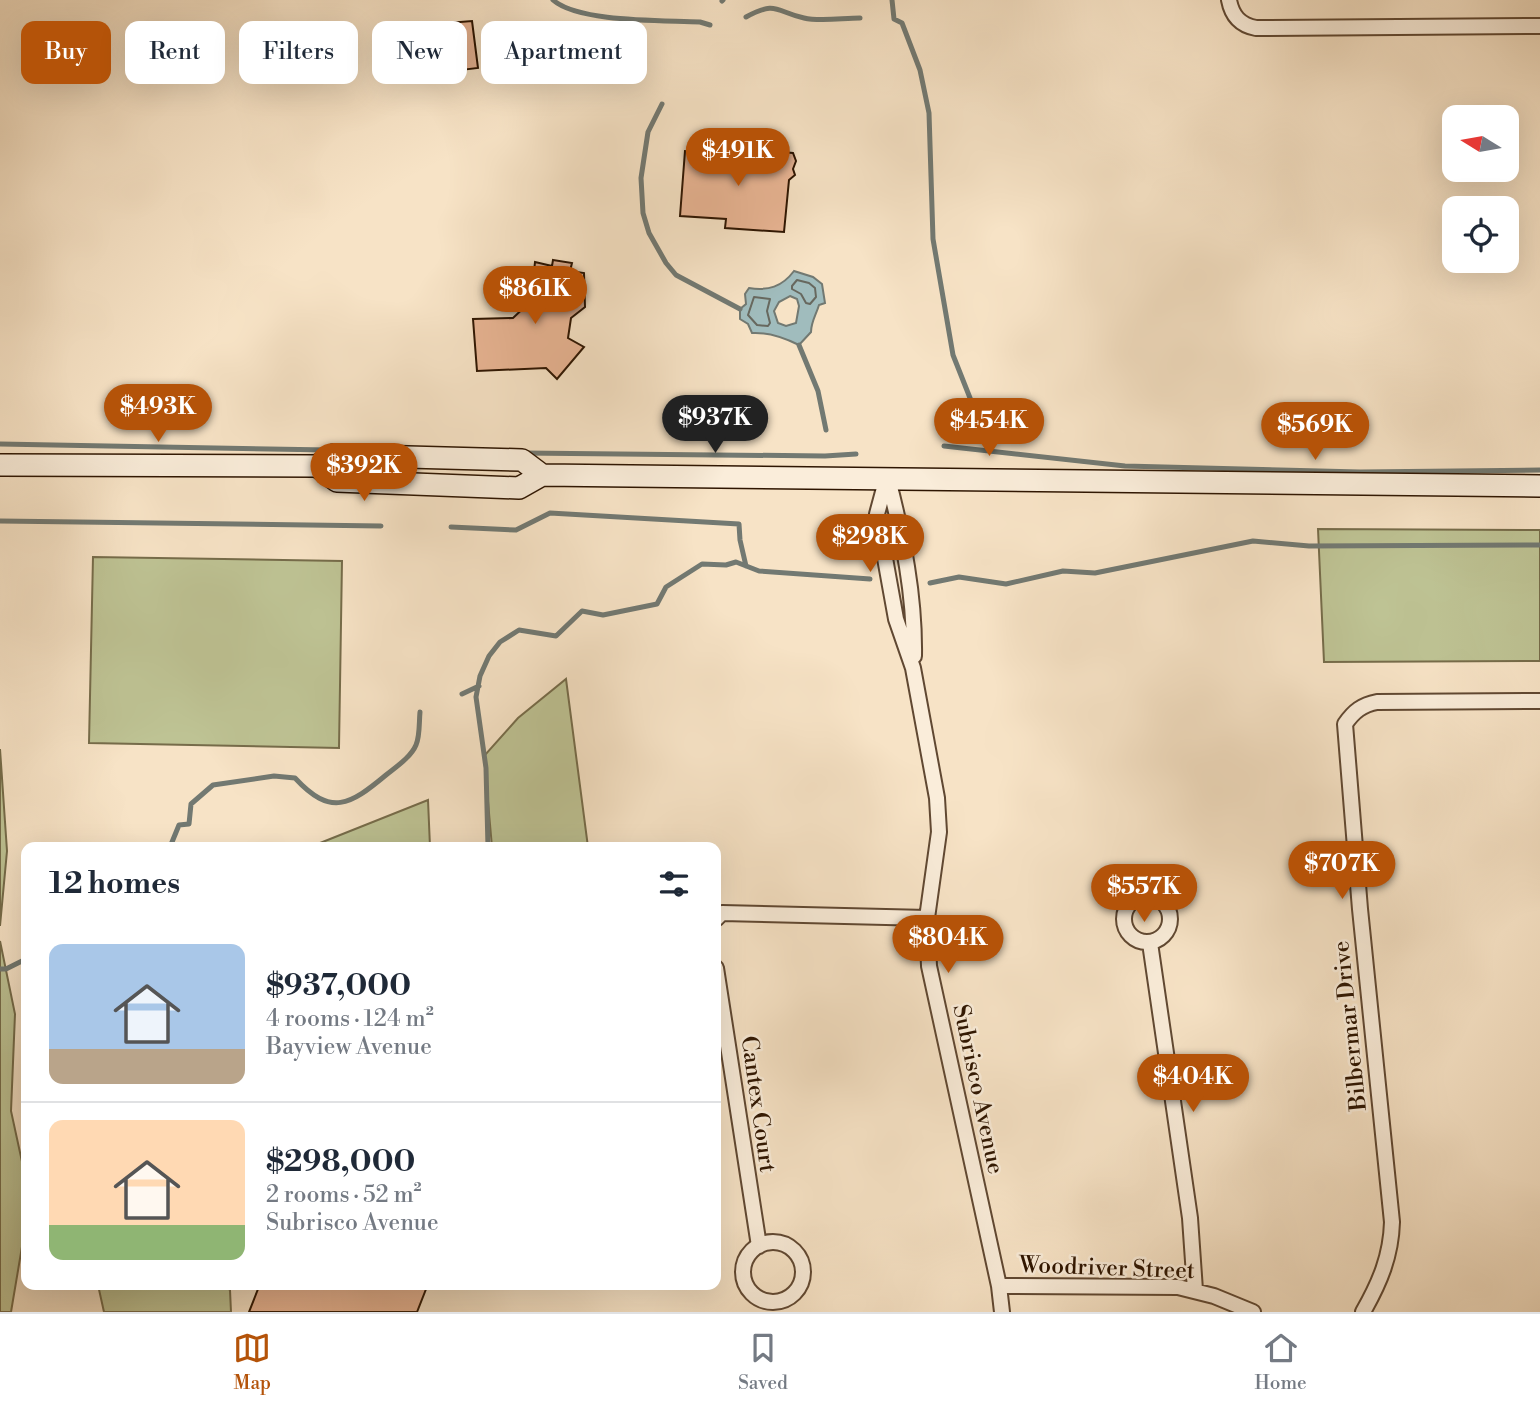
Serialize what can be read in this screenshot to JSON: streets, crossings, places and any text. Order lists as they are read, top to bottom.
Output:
{
  "streets": {
    "street": [
      "Bilbermar Drive",
      "Subrisco Avenue",
      "Cantex Court",
      "Woodriver Street"
    ]
  },
  "crossings": [
    ["Subrisco Avenue", "Woodriver Street"]
  ],
  "north": "left",
  "page": {
    "chip": [
      "Buy",
      "Rent",
      "Filters",
      "New",
      "Apartment"
    ],
    "price": [
      "$491K",
      "$861K",
      "$493K",
      "$937K",
      "$454K",
      "$569K",
      "$392K",
      "$298K",
      "$707K",
      "$557K",
      "$804K",
      "$404K"
    ],
    "heading": "12 homes",
    "list": [
      {
        "name": "$937,000",
        "note": "4 rooms · 124 m² · Bayview Avenue"
      },
      {
        "name": "$298,000",
        "note": "2 rooms · 52 m² · Subrisco Avenue"
      }
    ],
    "tabs": ["Map", "Saved", "Home"]
  }
}
